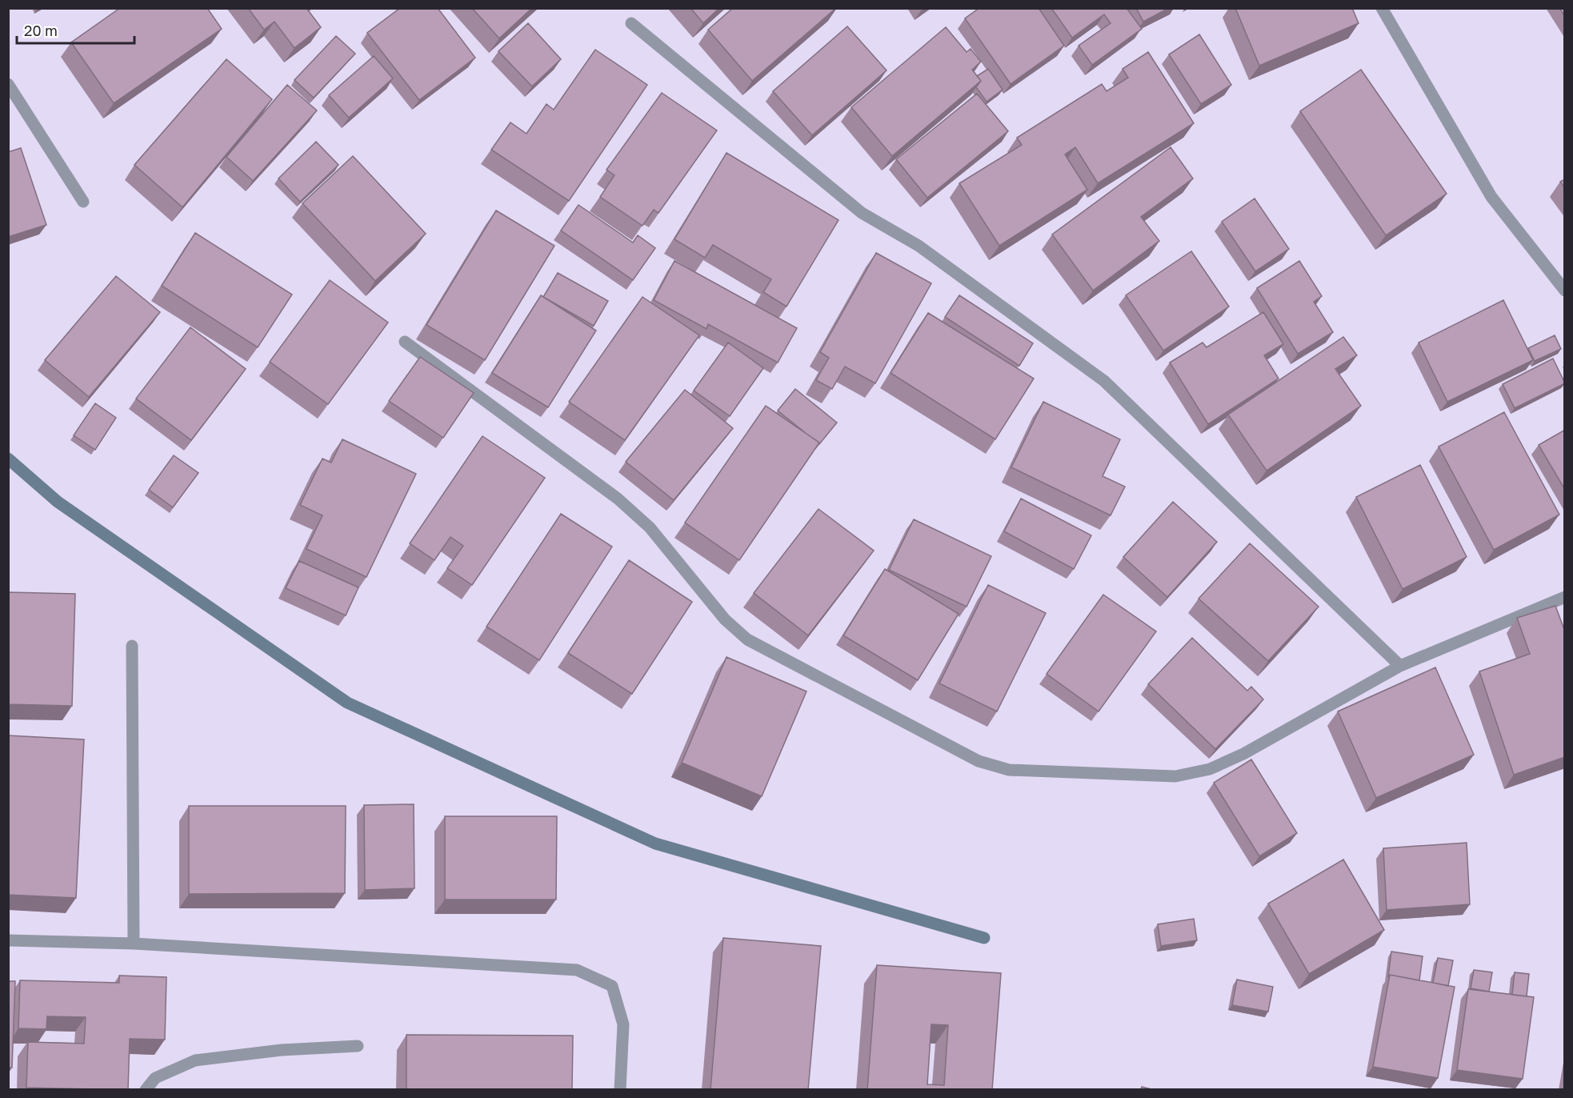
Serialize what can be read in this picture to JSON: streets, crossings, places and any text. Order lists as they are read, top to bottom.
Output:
{
  "scale_bar": "20 m"
}
